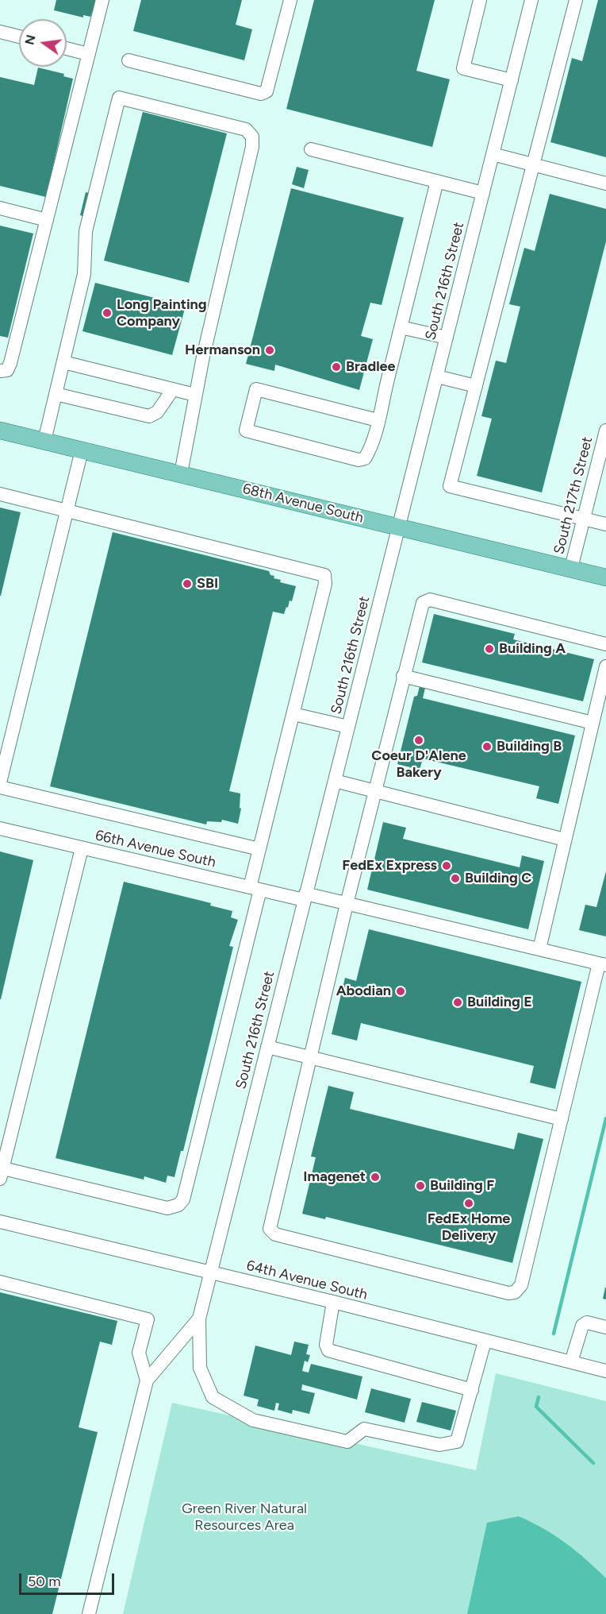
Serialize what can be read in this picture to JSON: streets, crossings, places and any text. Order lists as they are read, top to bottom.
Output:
{
  "streets": {
    "main road": ["68th Avenue South"],
    "street": [
      "South 216th Street",
      "South 217th Street",
      "66th Avenue South",
      "64th Avenue South"
    ]
  },
  "crossings": [
    ["South 216th Street", "68th Avenue South"],
    ["South 216th Street", "66th Avenue South"],
    ["South 216th Street", "64th Avenue South"],
    ["South 217th Street", "68th Avenue South"]
  ],
  "parks": ["Green River Natural Resources Area"],
  "places": [
    "Long Painting Company",
    "Hermanson",
    "Bradlee",
    "SBI",
    "Building A",
    "Coeur D'Alene Bakery",
    "Building B",
    "FedEx Express",
    "Building C",
    "Abodian",
    "Building E",
    "Imagenet",
    "Building F",
    "FedEx Home Delivery"
  ],
  "scale_bar": "50 m",
  "north": "left"
}
